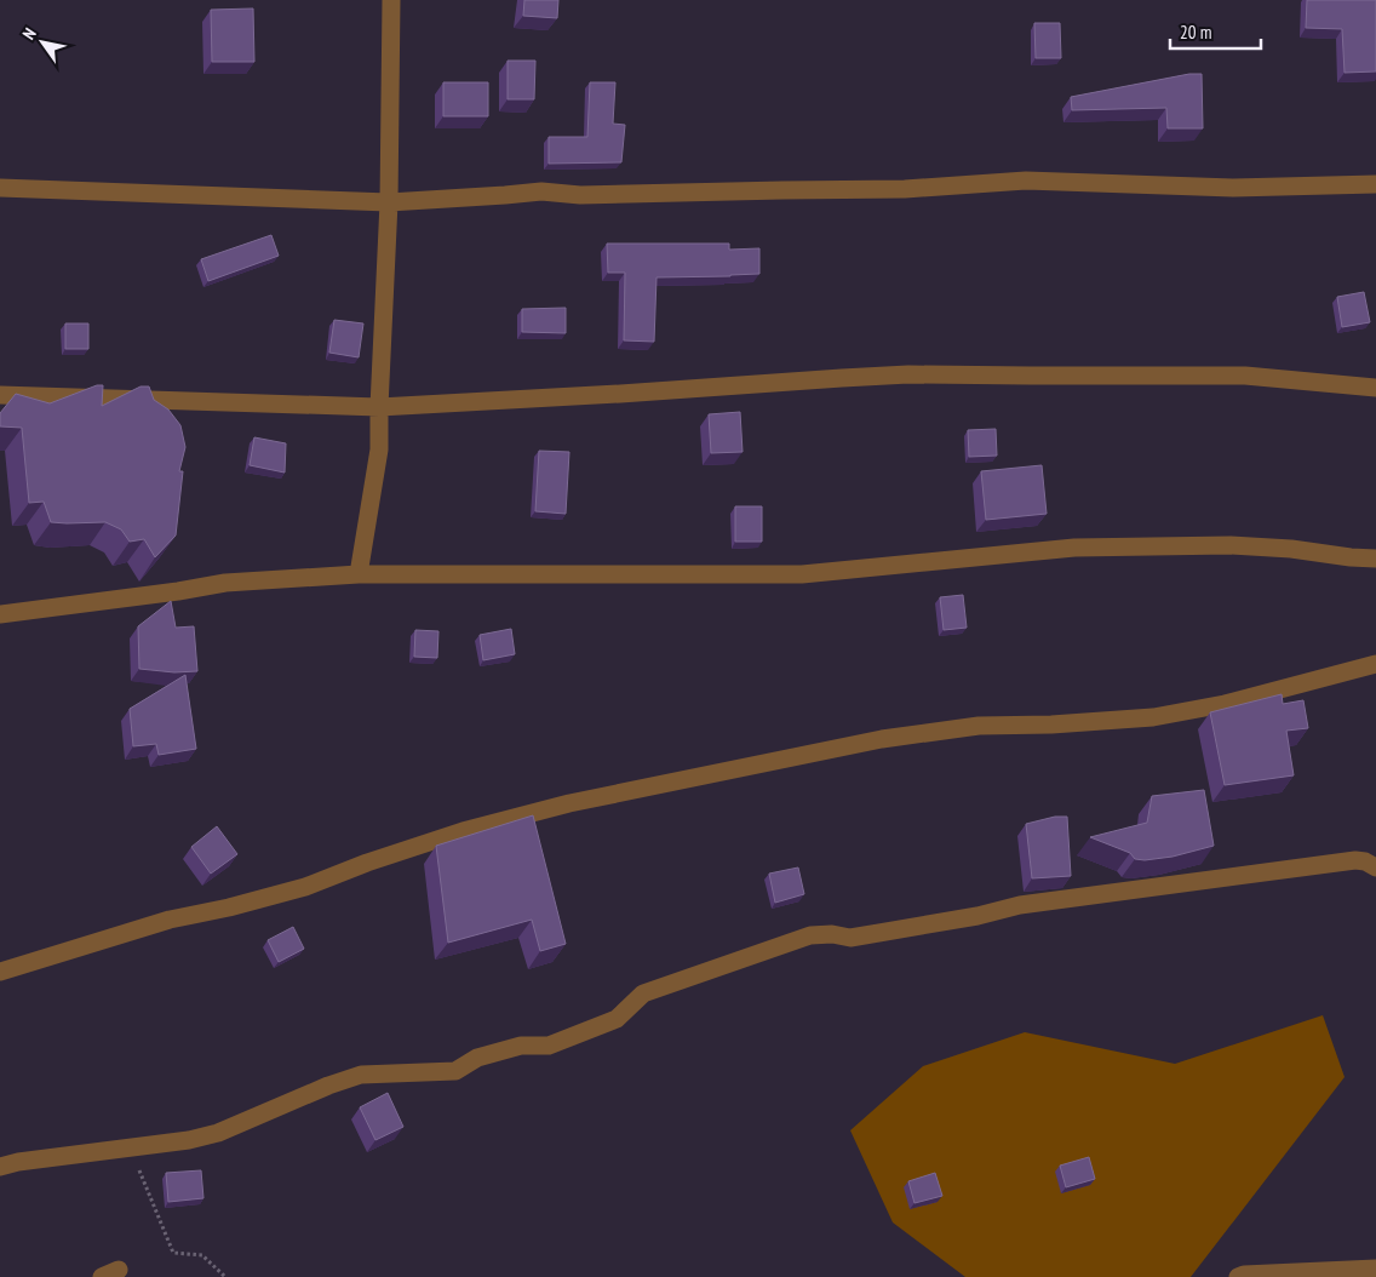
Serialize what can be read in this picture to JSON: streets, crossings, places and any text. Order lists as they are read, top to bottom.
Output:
{
  "scale_bar": "20 m",
  "north": "top left"
}
